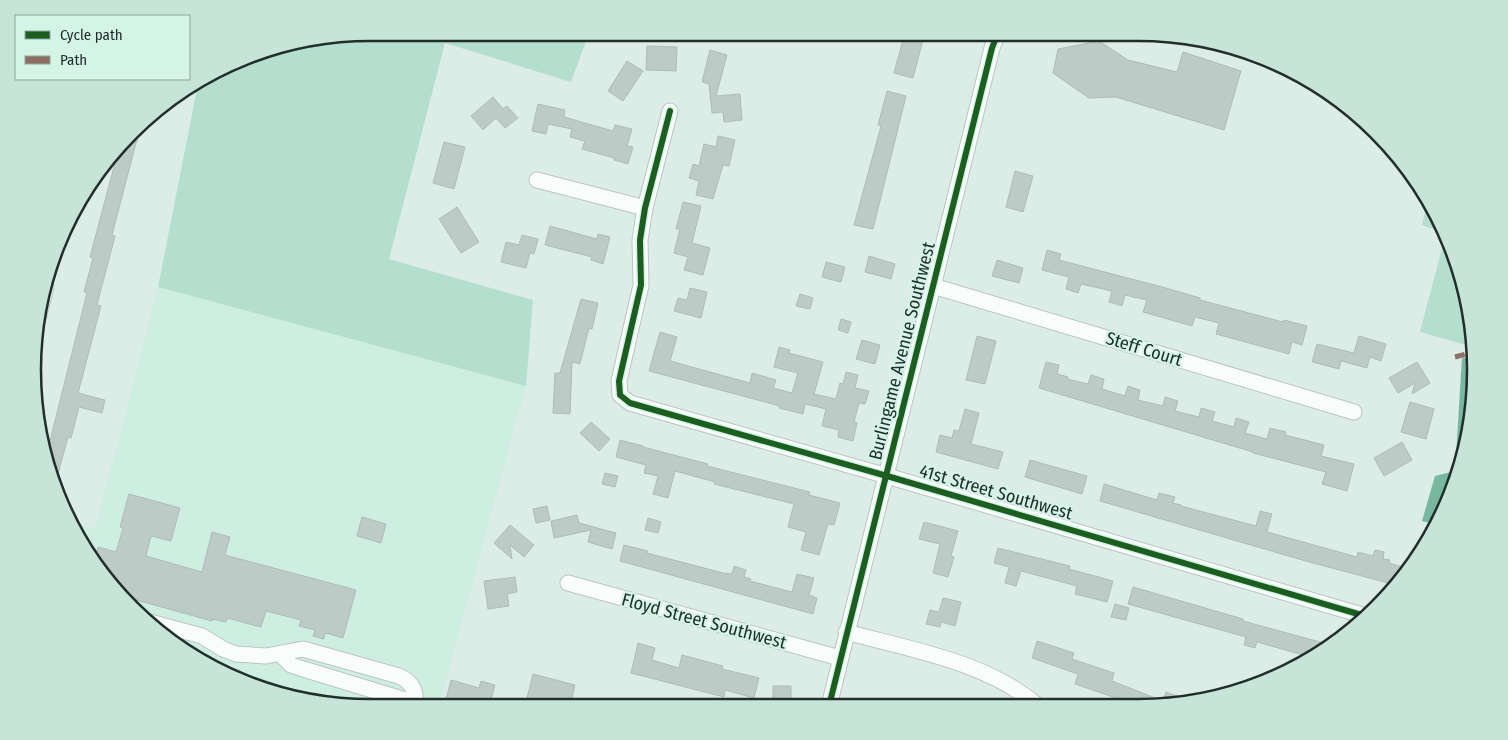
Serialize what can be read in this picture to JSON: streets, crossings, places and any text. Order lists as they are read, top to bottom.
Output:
{
  "streets": {
    "street": [
      "Steff Court",
      "Burlingame Avenue Southwest",
      "41st Street Southwest",
      "Floyd Street Southwest"
    ]
  },
  "crossings": [
    ["Steff Court", "Burlingame Avenue Southwest"],
    ["Burlingame Avenue Southwest", "41st Street Southwest"],
    ["Burlingame Avenue Southwest", "Floyd Street Southwest"]
  ],
  "legend": ["Cycle path", "Path"]
}
